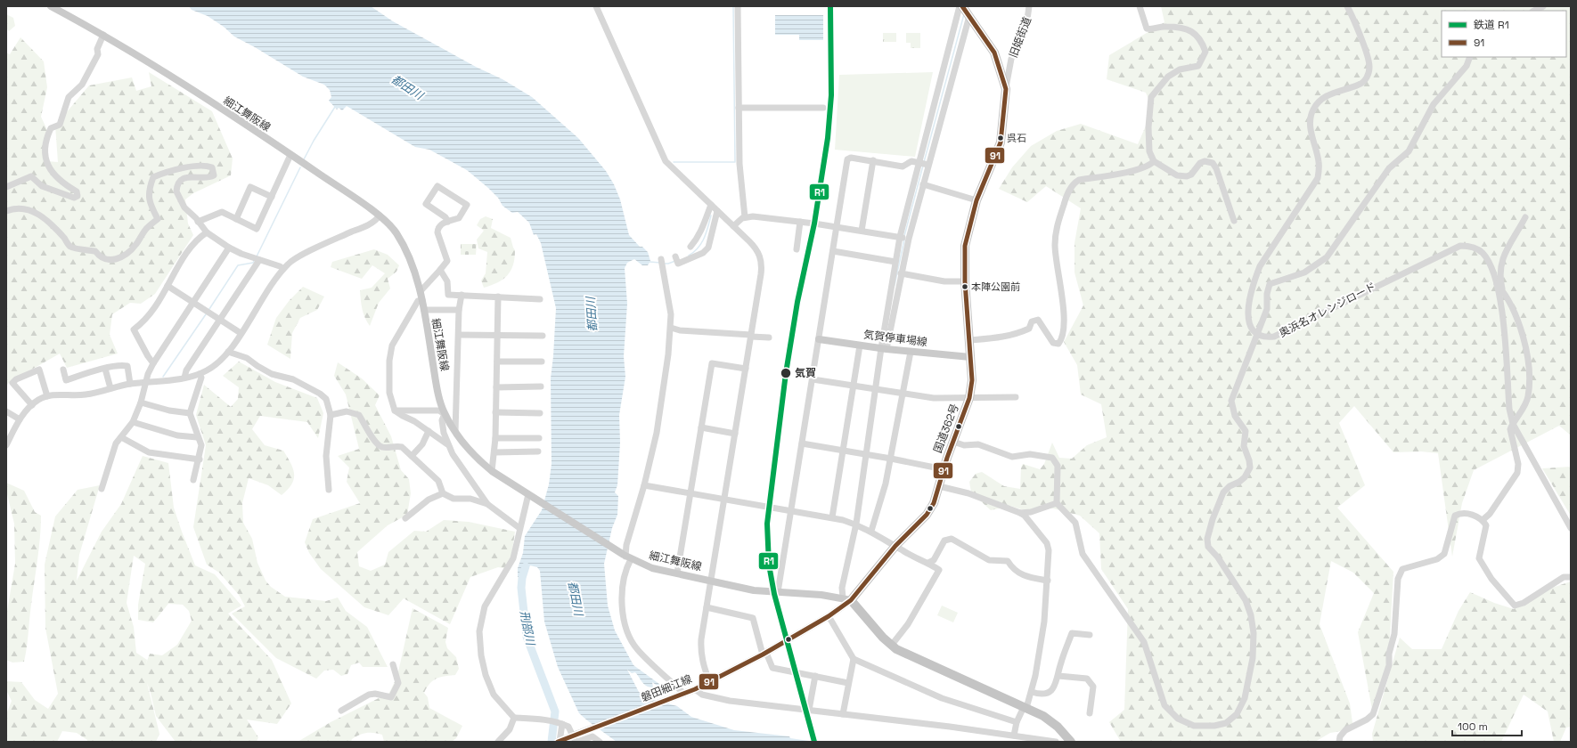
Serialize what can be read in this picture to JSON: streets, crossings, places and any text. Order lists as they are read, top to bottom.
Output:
{
  "streets": {
    "highway": ["国道362号"],
    "main road": ["細江舞阪線", "気賀停車場線", "磐田細江線"],
    "street": ["旧姫街道", "奥浜名オレンジロード"]
  },
  "crossings": [
    ["旧姫街道", "国道362号"],
    ["細江舞阪線", "国道362号"],
    ["細江舞阪線", "磐田細江線"],
    ["気賀停車場線", "国道362号"],
    ["国道362号", "磐田細江線"]
  ],
  "water": ["都田川", "刑部川"],
  "places": ["呉石", "本陣公園前", "気賀"],
  "lines": ["rail line R1", "transit line 91"],
  "legend": ["鉄道 R1", "91"],
  "scale_bar": "100 m"
}
